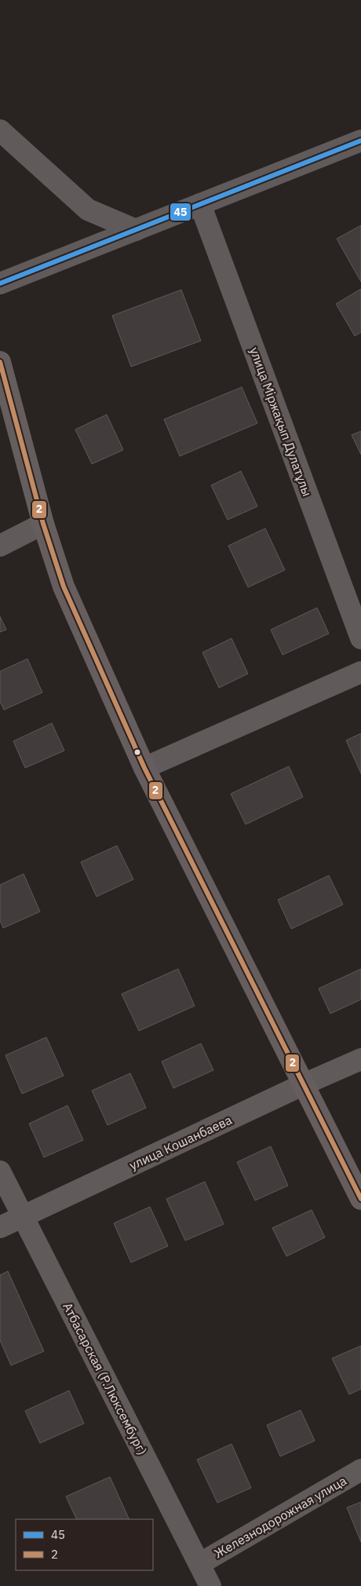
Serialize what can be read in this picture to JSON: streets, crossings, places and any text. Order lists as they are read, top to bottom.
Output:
{
  "streets": {
    "street": [
      "улица Міржақып Дулатұлы",
      "улица Кошанбаева",
      "Атбасарская (Р.Люксембург)",
      "Железнодорожная улица"
    ]
  },
  "crossings": [
    ["улица Кошанбаева", "Атбасарская (Р.Люксембург)"],
    ["Атбасарская (Р.Люксембург)", "Железнодорожная улица"]
  ],
  "lines": ["transit line 45", "transit line 2"],
  "legend": ["45", "2"]
}
